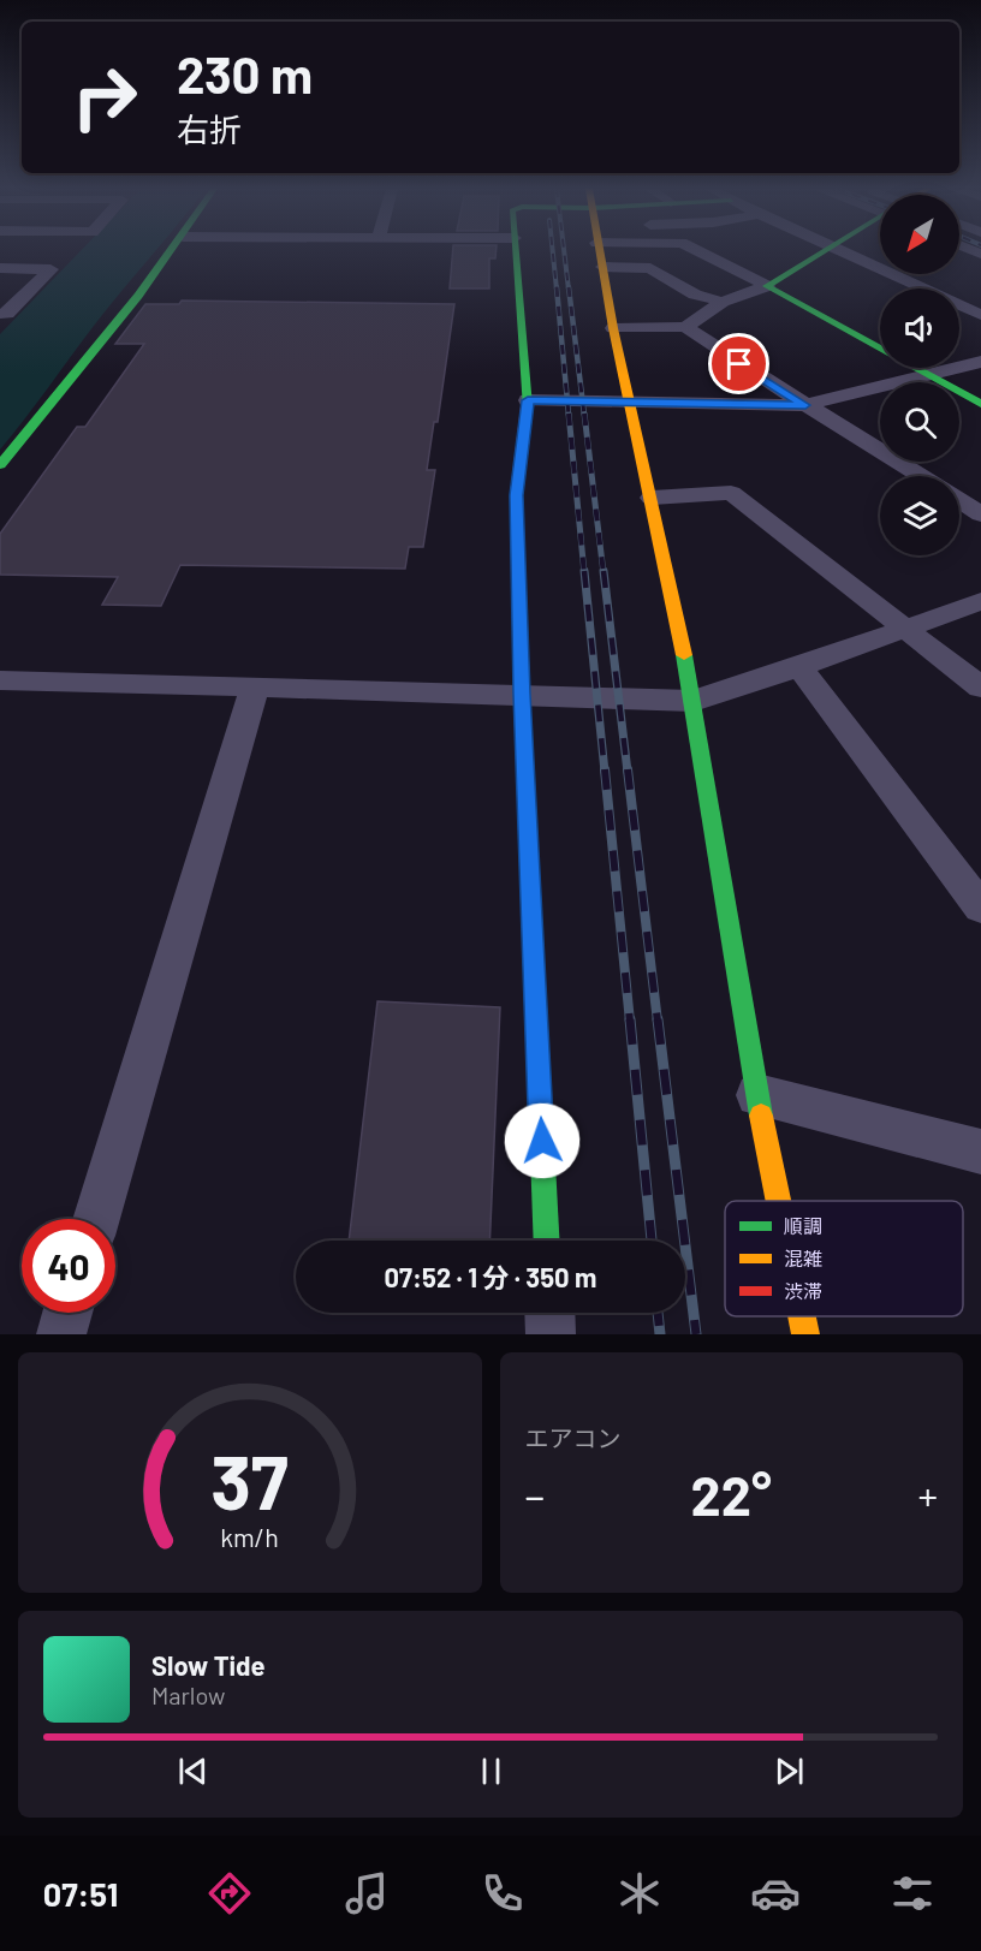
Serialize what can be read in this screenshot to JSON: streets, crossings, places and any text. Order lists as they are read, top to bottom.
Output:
{
  "legend": ["順調", "混雑", "渋滞"],
  "north": "bottom left",
  "page": {
    "turn": ["230 m", "右折"],
    "limit": "40",
    "trip": "07:52 · 1 分 · 350 m",
    "tile": "エアコン",
    "heat": ["−", "22°", "+"],
    "song": ["Slow Tide", "Marlow"],
    "tabs": "07:51",
    "gauge": ["37", "km/h"]
  }
}
